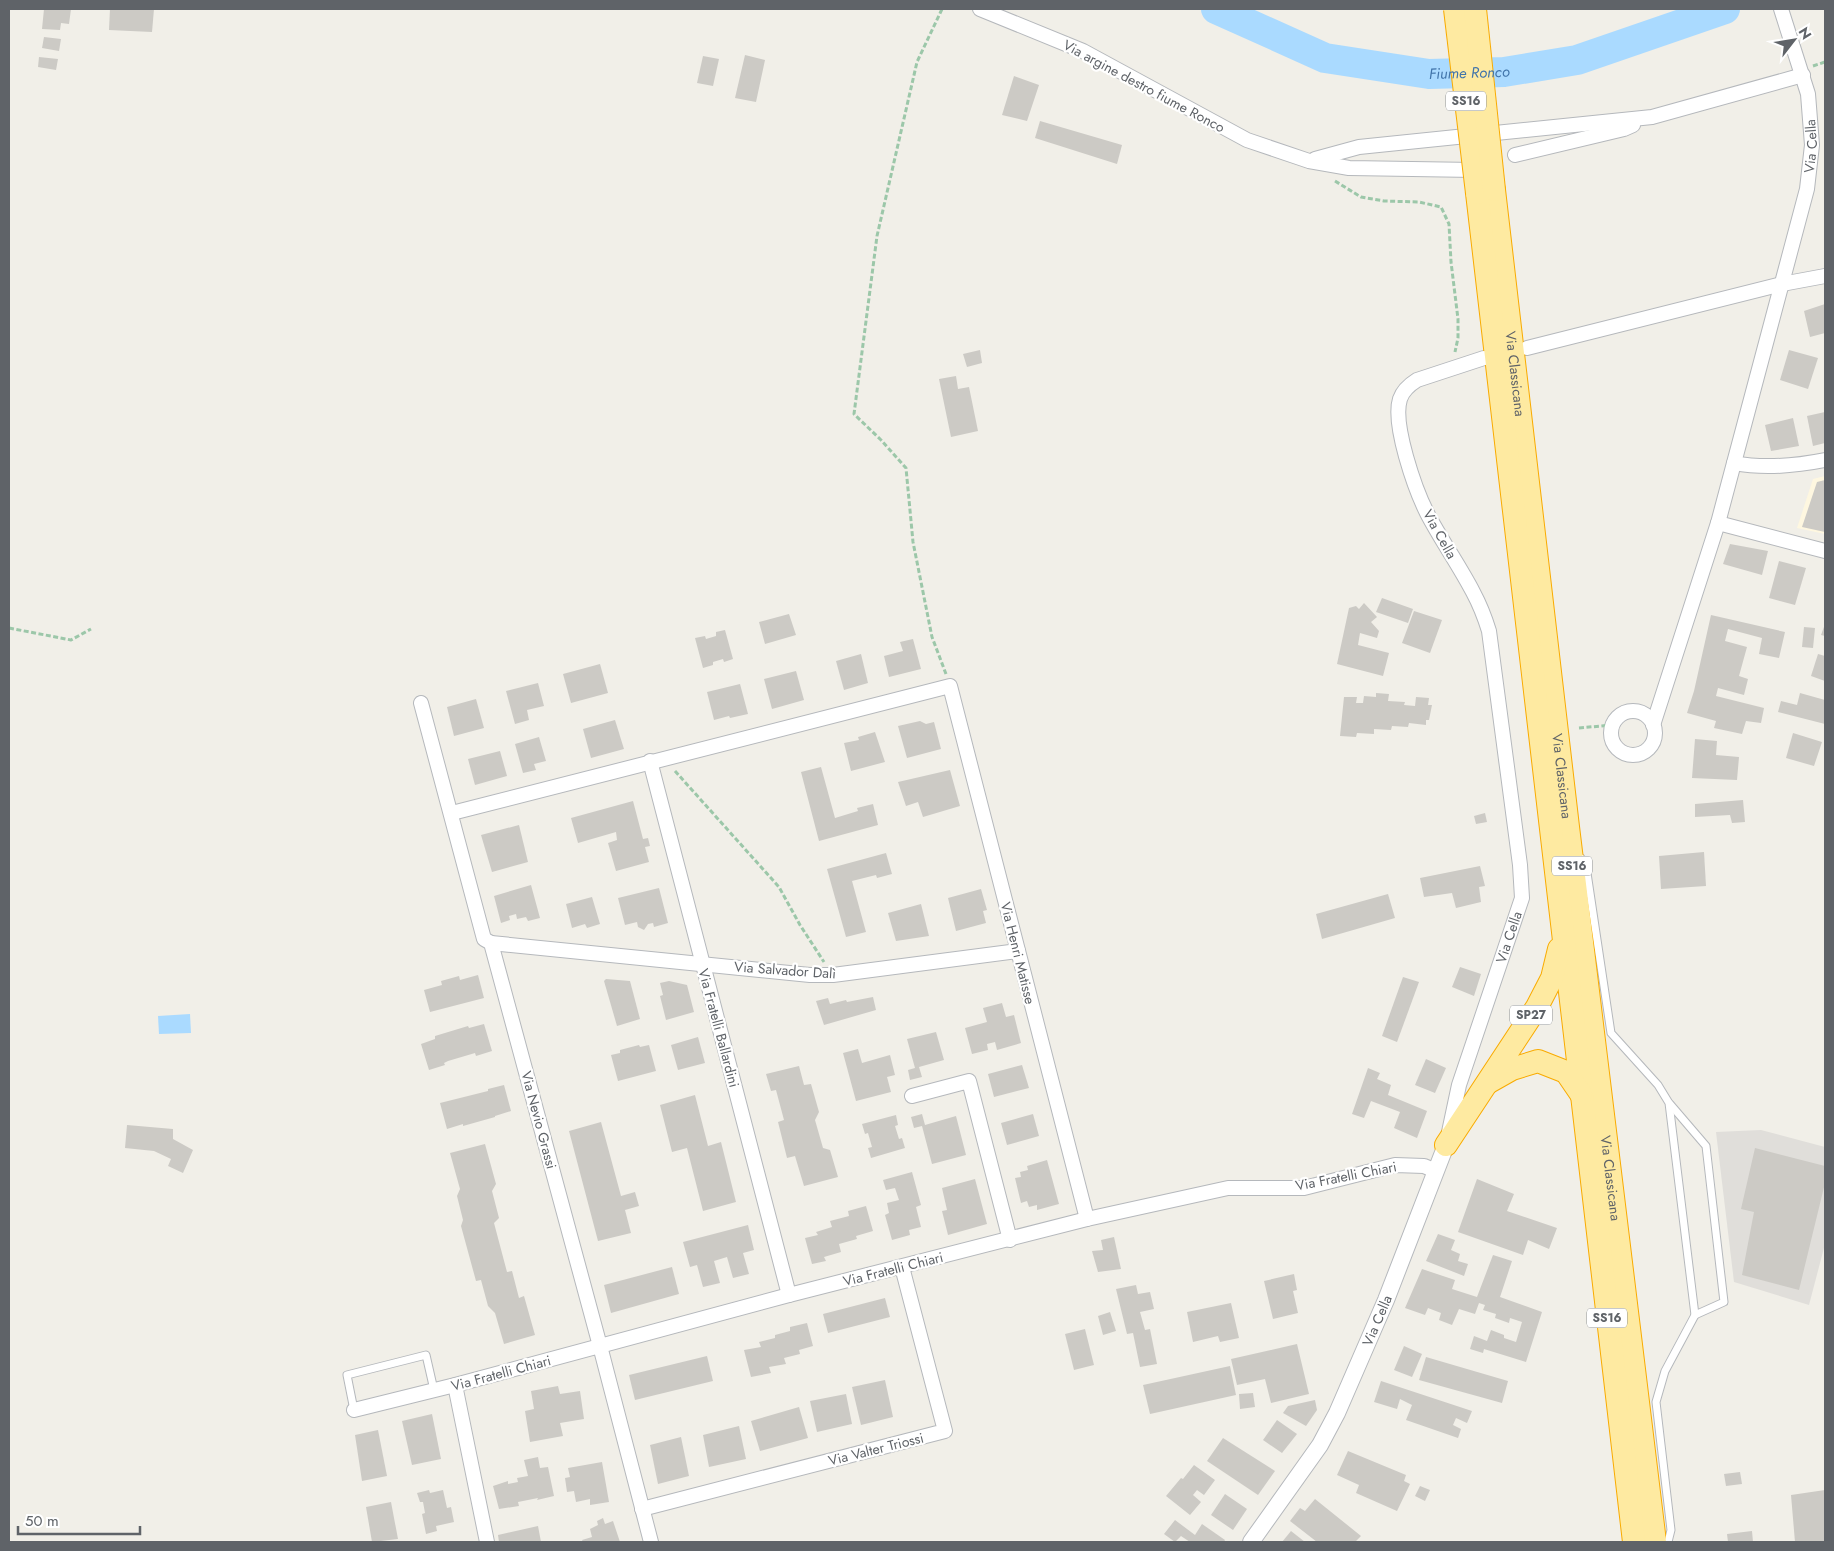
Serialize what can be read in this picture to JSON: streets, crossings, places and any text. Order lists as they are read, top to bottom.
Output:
{
  "streets": {
    "highway": ["SS16", "Via Classicana", "SP27"],
    "street": [
      "Via argine destro fiume Ronco",
      "Via Cella",
      "Via Henri Matisse",
      "Via Salvador Dalì",
      "Via Fratelli Ballardini",
      "Via Nevio Grassi",
      "Via Fratelli Chiari",
      "Via Valter Triossi"
    ]
  },
  "crossings": [
    ["Via argine destro fiume Ronco", "Via Classicana"],
    ["Via Cella", "SP27"],
    ["Via Cella", "Via Fratelli Chiari"],
    ["Via Classicana", "SP27"],
    ["Via Henri Matisse", "Via Salvador Dalì"],
    ["Via Henri Matisse", "Via Fratelli Chiari"],
    ["Via Salvador Dalì", "Via Fratelli Ballardini"],
    ["Via Salvador Dalì", "Via Nevio Grassi"],
    ["Via Fratelli Ballardini", "Via Fratelli Chiari"],
    ["Via Nevio Grassi", "Via Fratelli Chiari"],
    ["Via Nevio Grassi", "Via Valter Triossi"],
    ["Via Fratelli Chiari", "Via Valter Triossi"]
  ],
  "water": ["Fiume Ronco"],
  "scale_bar": "50 m",
  "north": "top right"
}
